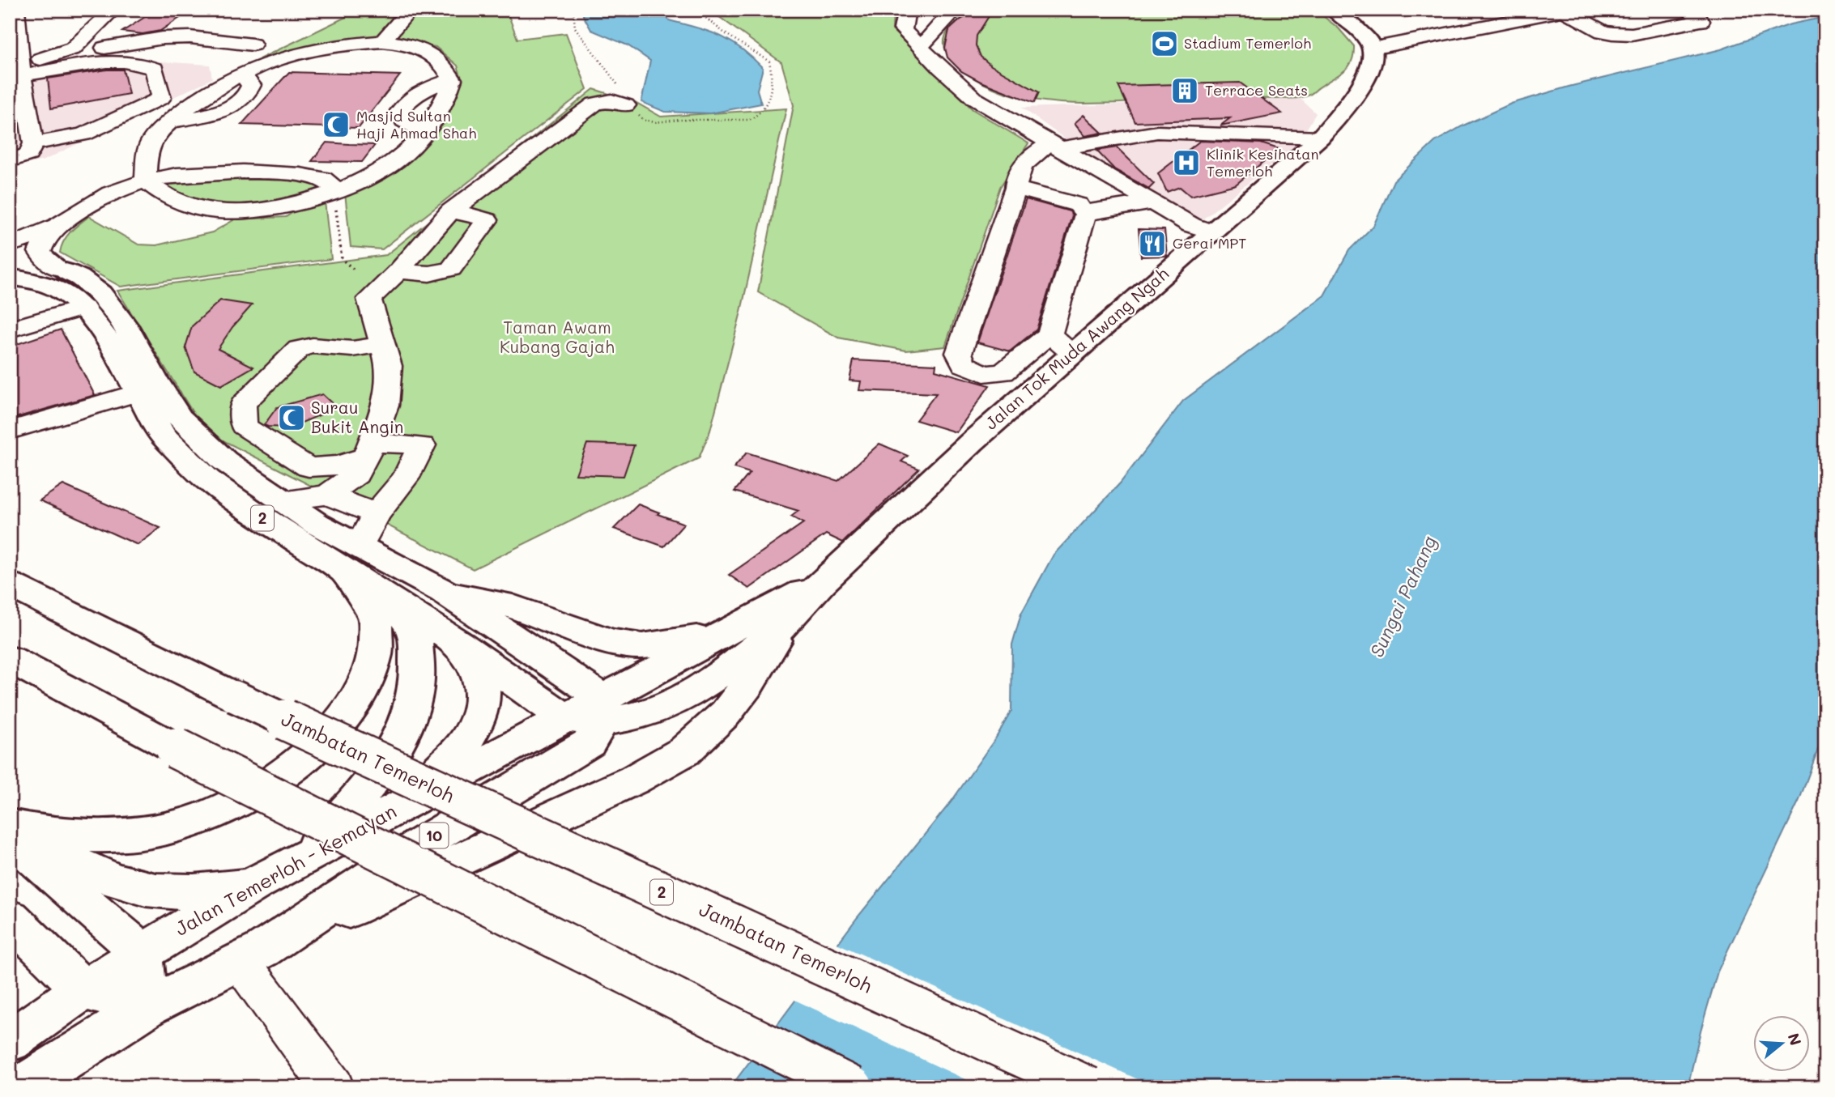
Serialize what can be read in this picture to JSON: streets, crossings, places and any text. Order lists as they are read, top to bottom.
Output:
{
  "streets": {
    "main road": [
      "Jalan Tok Muda Awang Ngah",
      "2",
      "Jambatan Temerloh",
      "10",
      "Jalan Temerloh - Kemayan"
    ]
  },
  "crossings": [
    ["Jalan Tok Muda Awang Ngah", "10"],
    ["2", "Jalan Temerloh - Kemayan"]
  ],
  "water": ["Sungai Pahang"],
  "parks": ["Taman Awam Kubang Gajah"],
  "places": {
    "sports": ["Stadium Temerloh"],
    "building": ["Terrace Seats"],
    "mosque": ["Masjid Sultan Haji Ahmad Shah", "Surau Bukit Angin"],
    "hospital": ["Klinik Kesihatan Temerloh"],
    "restaurant": ["Gerai MPT"]
  },
  "north": "right"
}
